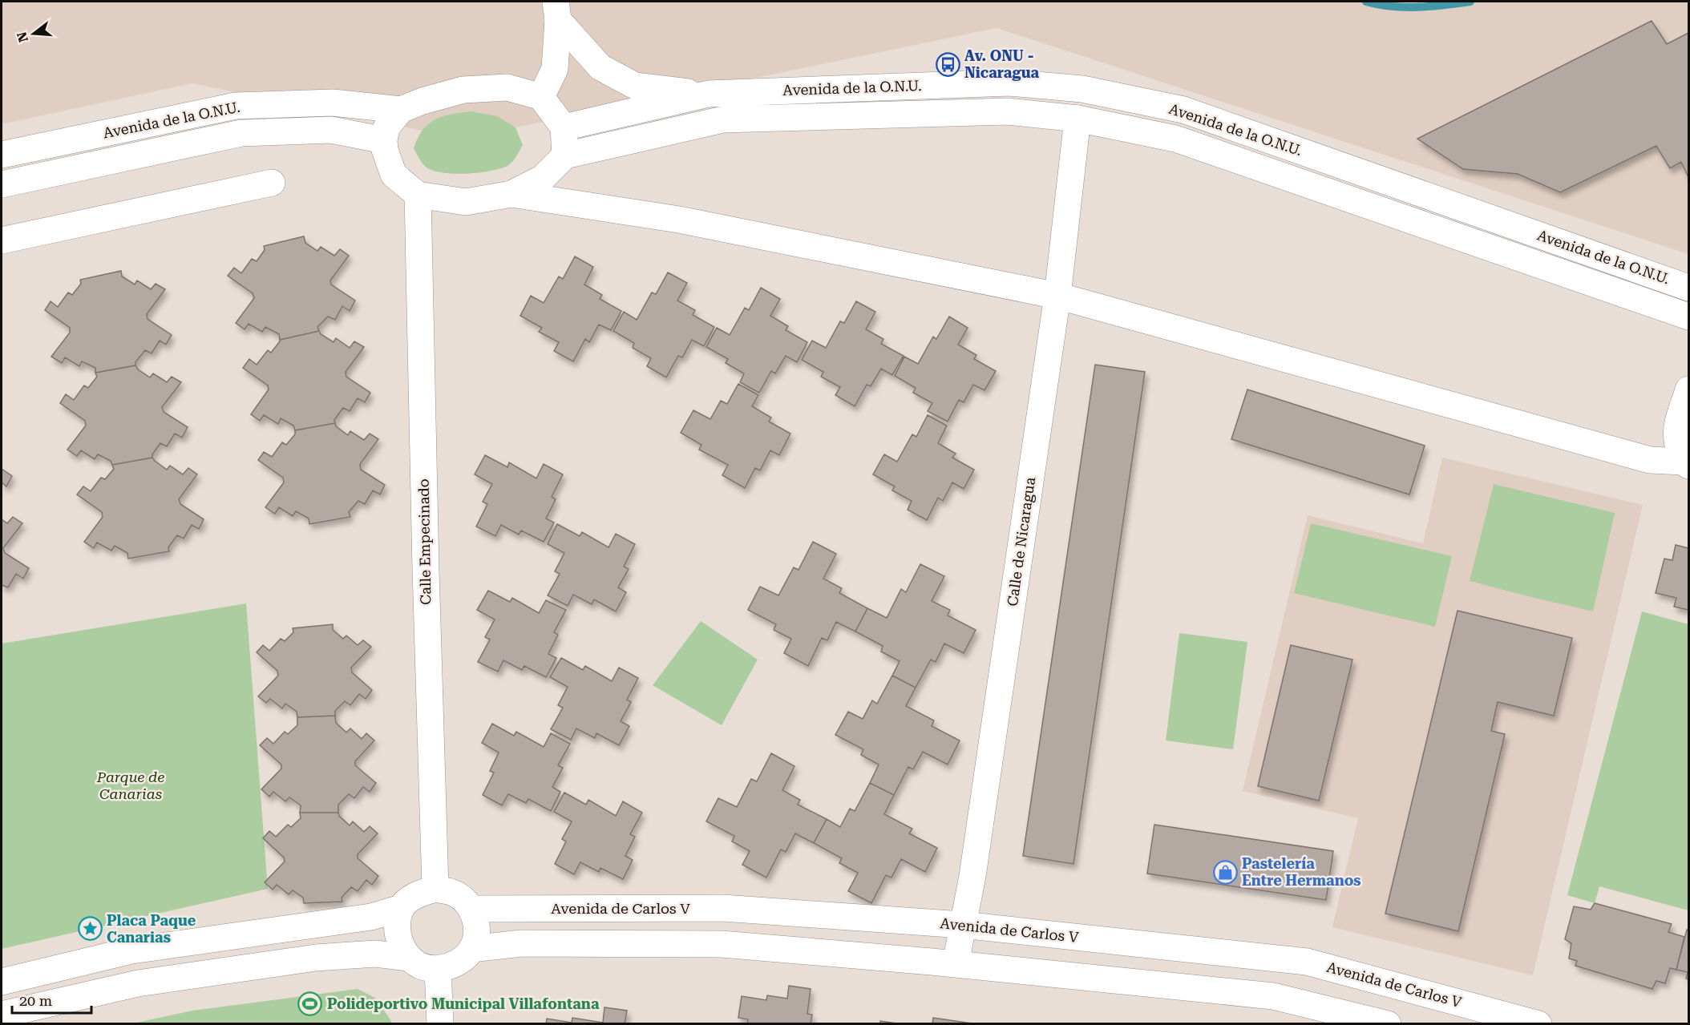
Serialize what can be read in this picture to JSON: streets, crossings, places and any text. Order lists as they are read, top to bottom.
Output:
{
  "streets": {
    "street": [
      "Avenida de la O.N.U.",
      "Calle Empecinado",
      "Calle de Nicaragua",
      "Avenida de Carlos V"
    ]
  },
  "crossings": [
    ["Avenida de la O.N.U.", "Calle Empecinado"],
    ["Avenida de la O.N.U.", "Calle de Nicaragua"],
    ["Calle Empecinado", "Avenida de Carlos V"],
    ["Calle de Nicaragua", "Avenida de Carlos V"]
  ],
  "parks": ["Parque de Canarias"],
  "places": {
    "bus stop": ["Av. ONU - Nicaragua"],
    "shop": ["Pastelería Entre Hermanos"],
    "place": ["Placa Paque Canarias"],
    "sports": ["Polideportivo Municipal Villafontana"]
  },
  "scale_bar": "20 m",
  "north": "left"
}
